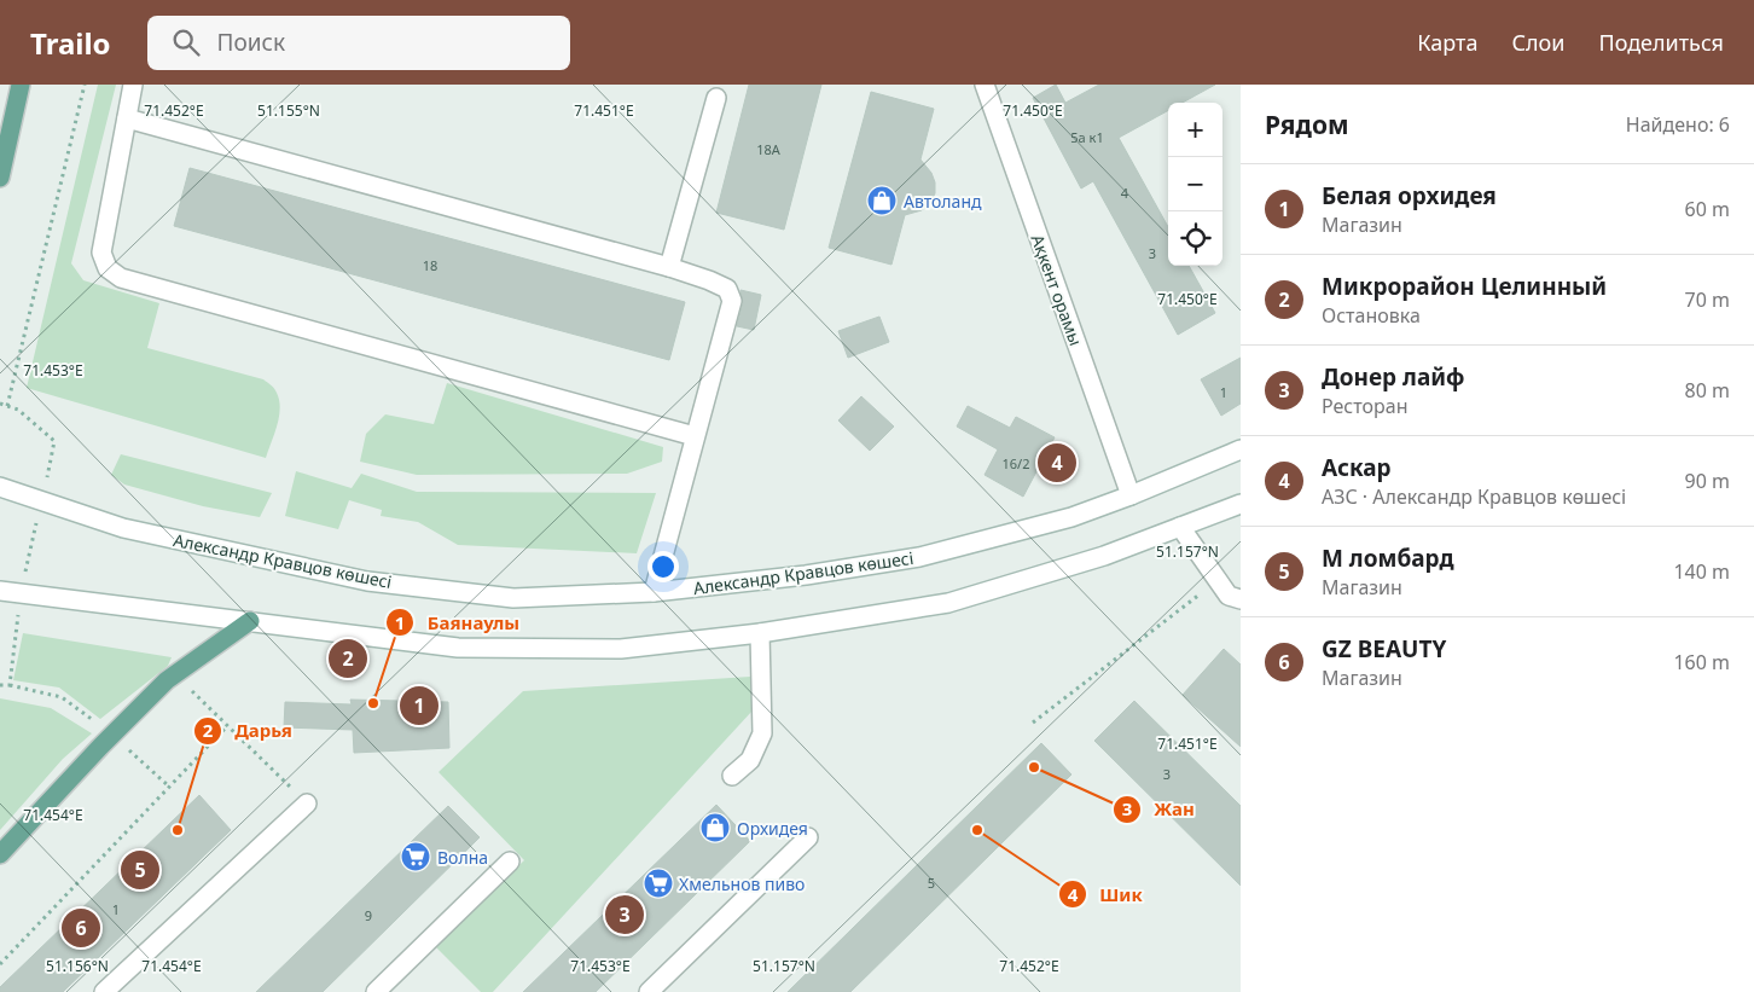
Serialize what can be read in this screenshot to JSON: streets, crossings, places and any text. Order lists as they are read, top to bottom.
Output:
{
  "streets": {
    "main road": ["Ақкент орамы", "Александр Кравцов көшесі"]
  },
  "crossings": [
    ["Ақкент орамы", "Александр Кравцов көшесі"]
  ],
  "places": {
    "shop": ["Автоланд", "Орхидея"],
    "other": [
      "Баянаулы",
      "Жан",
      "Дарья",
      "Шик"
    ],
    "supermarket": ["Волна", "Хмельнов пиво"]
  },
  "house_numbers": [
    "5а к1",
    "18А",
    "4",
    "3",
    "18",
    "1",
    "16/2",
    "3",
    "5",
    "1",
    "9"
  ],
  "page": {
    "header": "Trailo",
    "search": "Поиск",
    "nav": ["Карта", "Слои", "Поделиться"],
    "heading": ["Рядом", "Найдено: 6"],
    "map_buttons": ["+", "−"],
    "list": [
      {
        "mark": "1",
        "name": "Белая орхидея",
        "note": "Магазин",
        "value": "60 m"
      },
      {
        "mark": "2",
        "name": "Микрорайон Целинный",
        "note": "Остановка",
        "value": "70 m"
      },
      {
        "mark": "3",
        "name": "Донер лайф",
        "note": "Ресторан",
        "value": "80 m"
      },
      {
        "mark": "4",
        "name": "Аскар",
        "note": "АЗС · Александр Кравцов көшесі",
        "value": "90 m"
      },
      {
        "mark": "5",
        "name": "М ломбард",
        "note": "Магазин",
        "value": "140 m"
      },
      {
        "mark": "6",
        "name": "GZ BEAUTY",
        "note": "Магазин",
        "value": "160 m"
      }
    ],
    "pins": [
      "4",
      "2",
      "1",
      "5",
      "3",
      "6"
    ]
  },
  "coordinates": [
    "51.155°N",
    "71.452°E",
    "71.451°E",
    "71.450°E",
    "71.453°E",
    "51.157°N",
    "71.454°E",
    "51.156°N"
  ]
}
